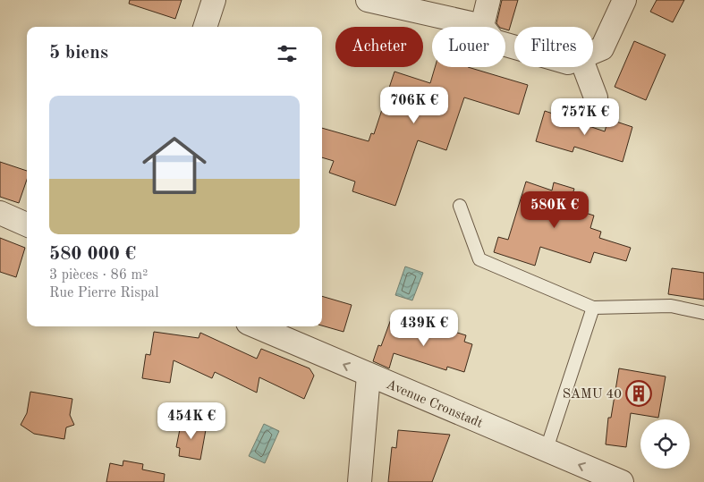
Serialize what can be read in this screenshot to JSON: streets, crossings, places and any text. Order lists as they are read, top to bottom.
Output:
{
  "streets": {
    "street": ["Avenue Cronstadt"]
  },
  "one_way": ["Avenue Cronstadt"],
  "places": {
    "building": ["SAMU 40"]
  },
  "page": {
    "chip": ["Acheter", "Louer", "Filtres"],
    "heading": "5 biens",
    "list": [
      {
        "name": "580 000 €",
        "note": "3 pièces · 86 m² · Rue Pierre Rispal"
      }
    ],
    "price": [
      "706K €",
      "757K €",
      "580K €",
      "439K €",
      "454K €"
    ]
  }
}
